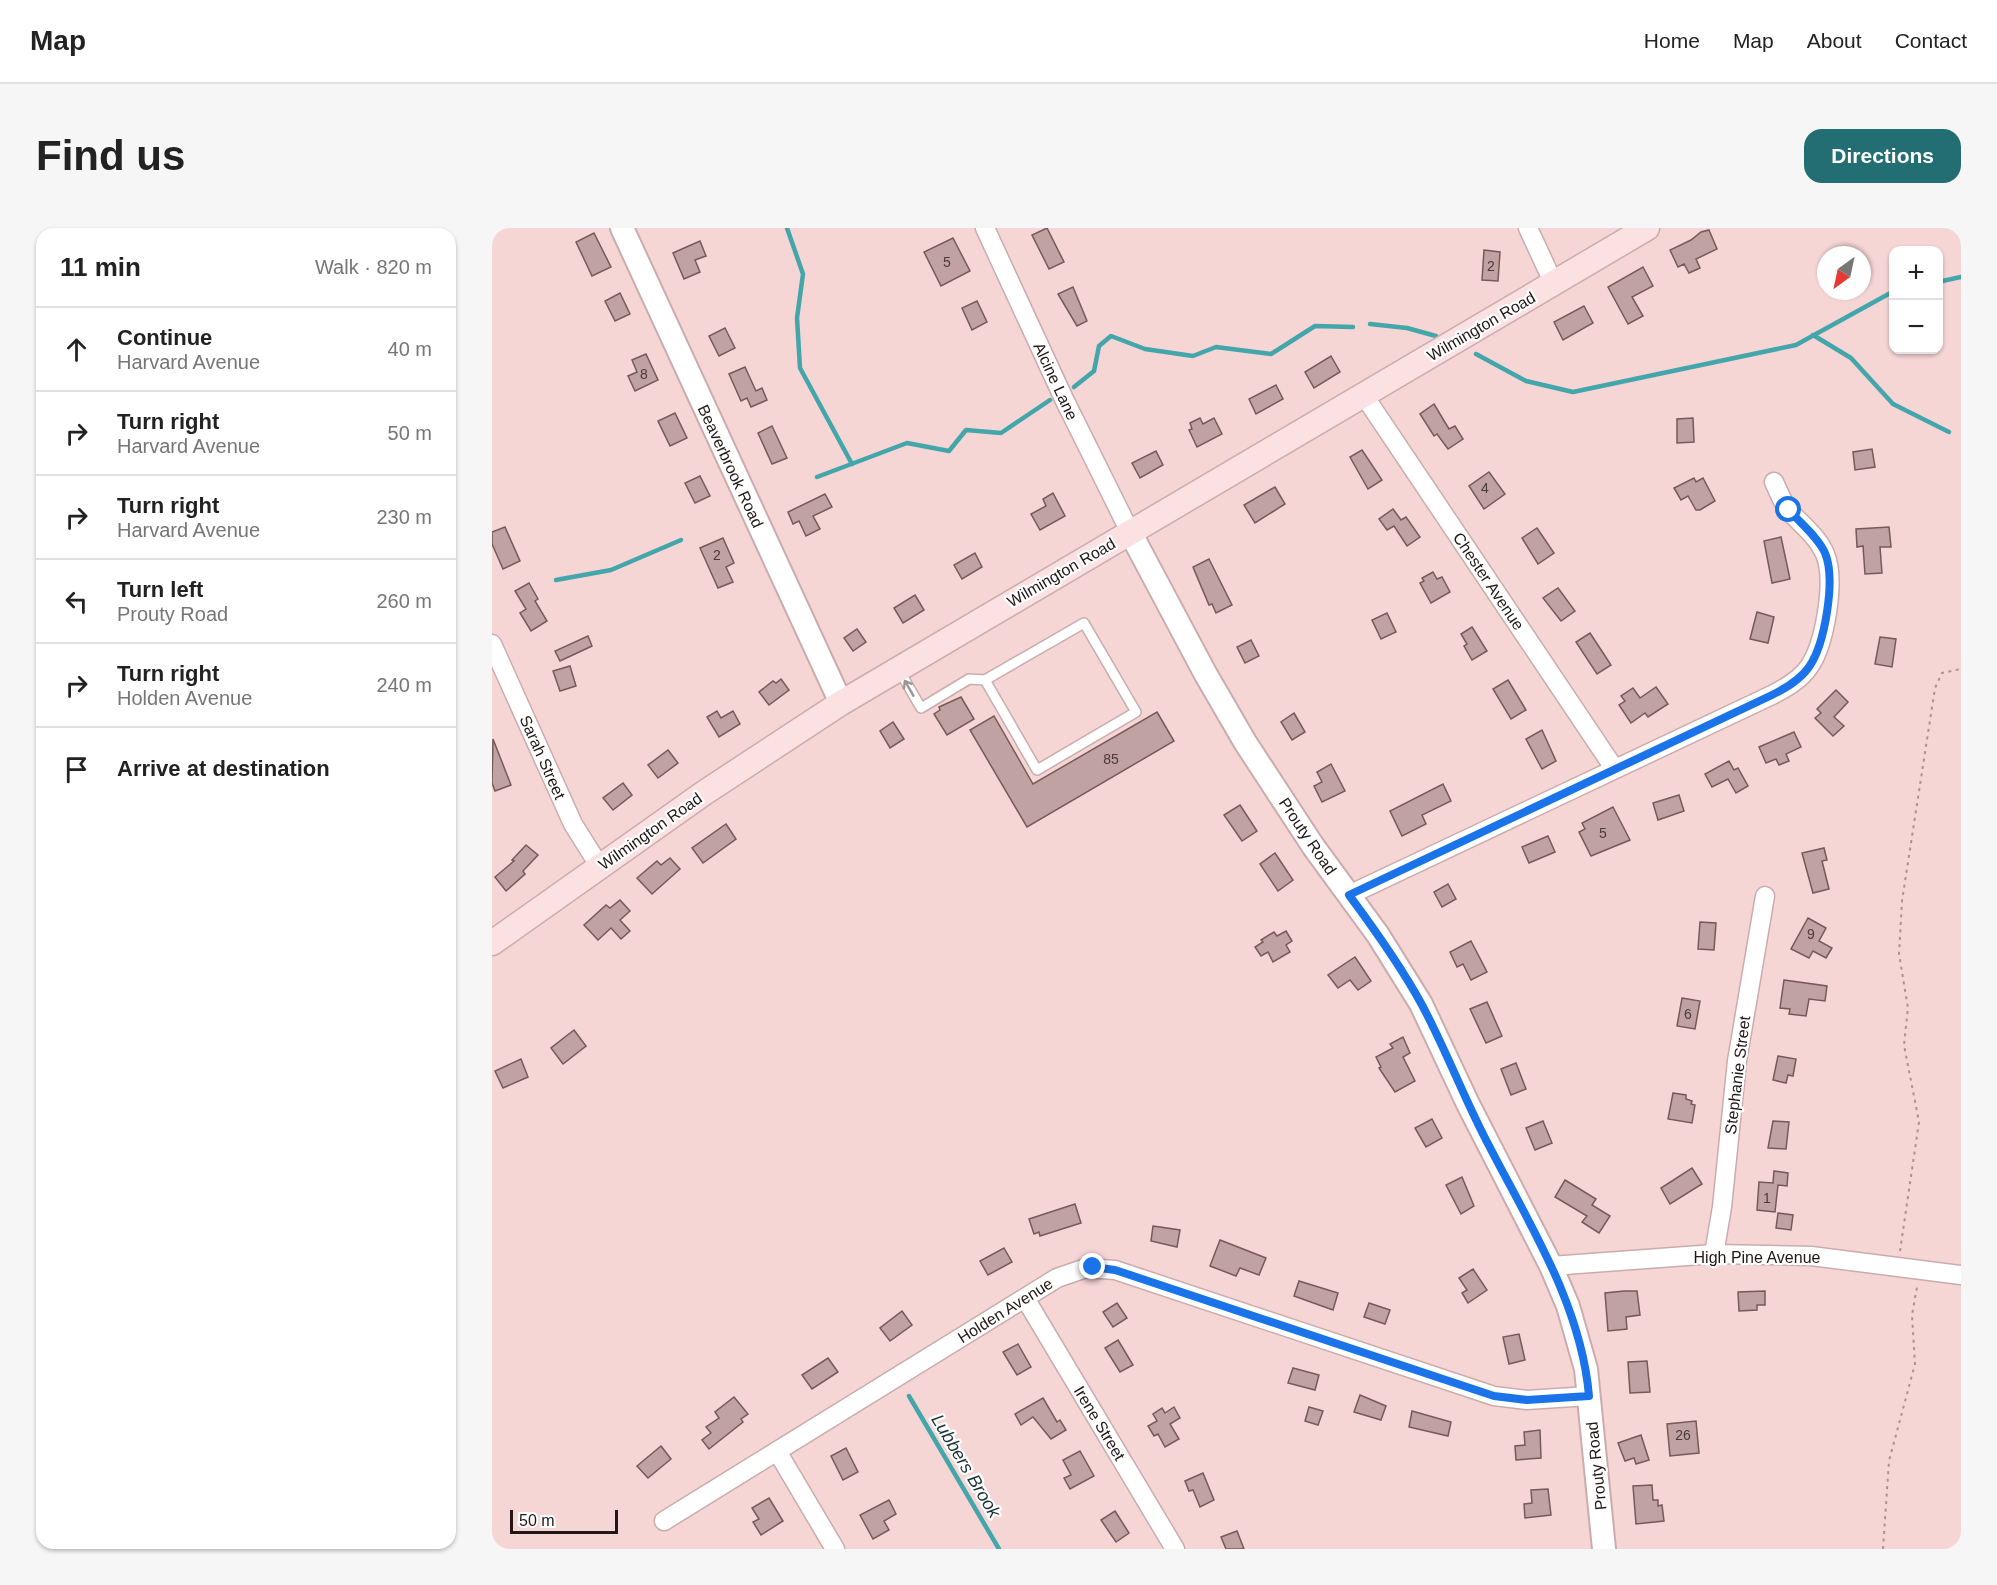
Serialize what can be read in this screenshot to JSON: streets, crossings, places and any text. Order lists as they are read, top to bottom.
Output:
{
  "streets": {
    "main road": ["Wilmington Road"],
    "street": [
      "Alcine Lane",
      "Beaverbrook Road",
      "Chester Avenue",
      "Sarah Street",
      "Prouty Road",
      "Stephanie Street",
      "High Pine Avenue",
      "Holden Avenue",
      "Irene Street"
    ]
  },
  "crossings": [
    ["Wilmington Road", "Alcine Lane"],
    ["Wilmington Road", "Beaverbrook Road"],
    ["Wilmington Road", "Chester Avenue"],
    ["Wilmington Road", "Sarah Street"],
    ["Wilmington Road", "Prouty Road"],
    ["Alcine Lane", "Prouty Road"],
    ["Prouty Road", "High Pine Avenue"],
    ["Prouty Road", "Holden Avenue"],
    ["Stephanie Street", "High Pine Avenue"],
    ["Holden Avenue", "Irene Street"]
  ],
  "water": ["Lubbers Brook"],
  "house_numbers": [
    "5",
    "2",
    "8",
    "4",
    "2",
    "85",
    "5",
    "9",
    "6",
    "1",
    "26"
  ],
  "scale_bar": "50 m",
  "north": "bottom left",
  "page": {
    "header": "Map",
    "nav": [
      "Home",
      "Map",
      "About",
      "Contact"
    ],
    "buttons": "Directions",
    "title": "Find us",
    "heading": ["11 min", "Walk · 820 m"],
    "map_buttons": ["+", "−"],
    "list": [
      ["Continue", "Harvard Avenue", "40 m"],
      ["Turn right", "Harvard Avenue", "50 m"],
      ["Turn right", "Harvard Avenue", "230 m"],
      ["Turn left", "Prouty Road", "260 m"],
      ["Turn right", "Holden Avenue", "240 m"],
      "Arrive at destination"
    ],
    "scale": "50 m"
  }
}
